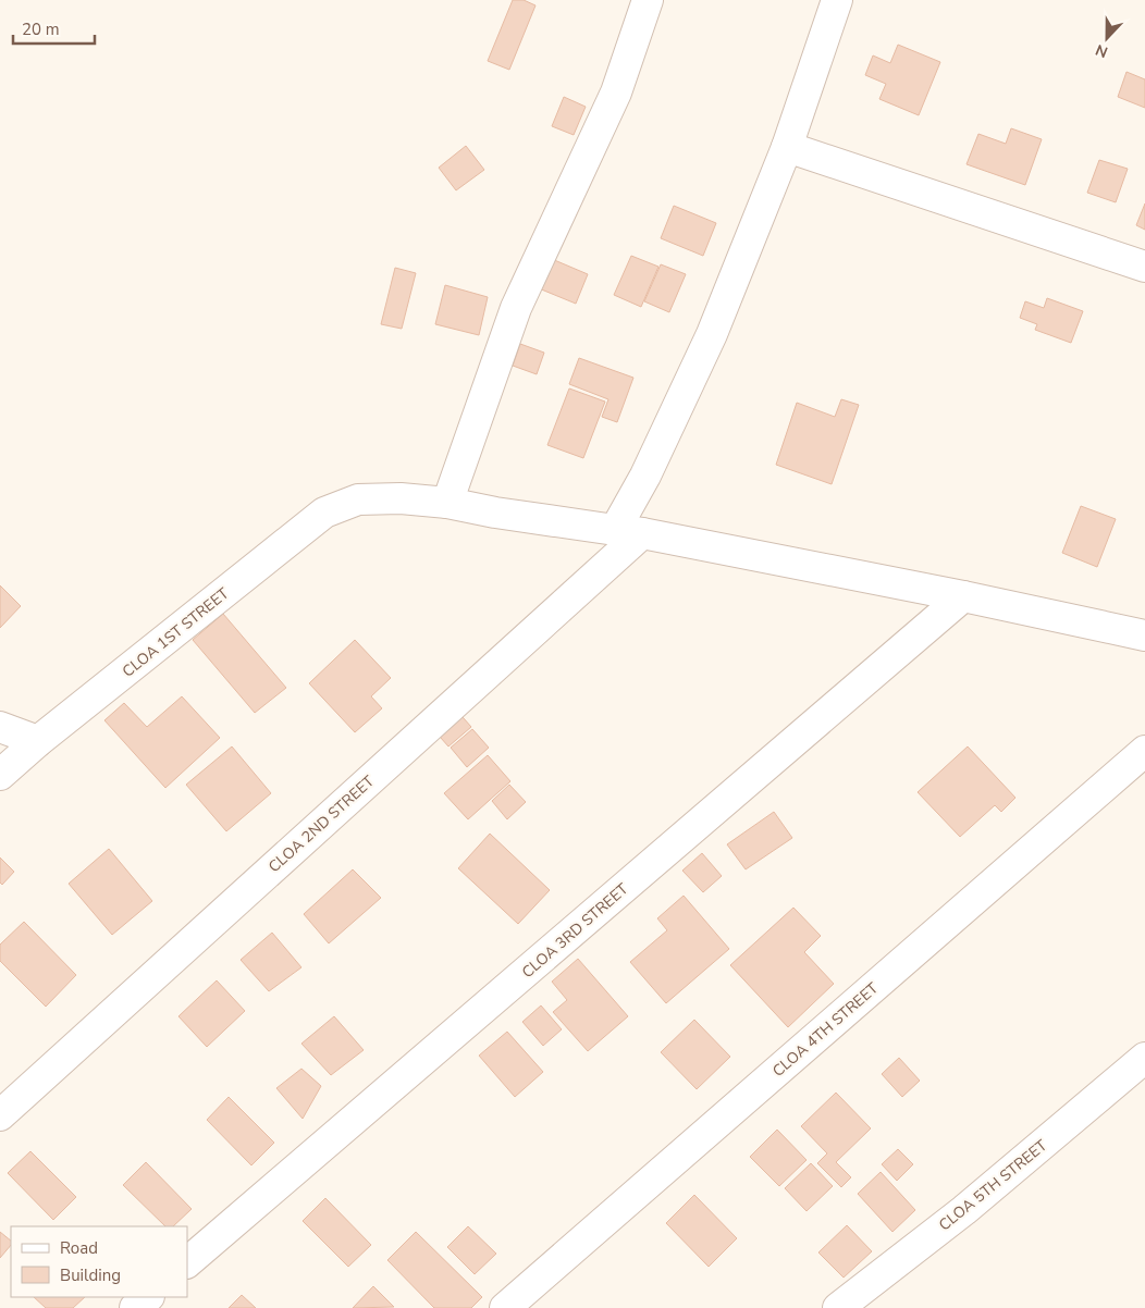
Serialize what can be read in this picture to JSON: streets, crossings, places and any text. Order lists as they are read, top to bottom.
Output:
{
  "streets": {
    "street": [
      "CLOA 1ST STREET",
      "CLOA 2ND STREET",
      "CLOA 3RD STREET",
      "CLOA 4TH STREET",
      "CLOA 5TH STREET"
    ]
  },
  "crossings": [
    ["CLOA 1ST STREET", "CLOA 2ND STREET"],
    ["CLOA 1ST STREET", "CLOA 3RD STREET"]
  ],
  "legend": ["Road", "Building"],
  "scale_bar": "20 m",
  "north": "bottom"
}
